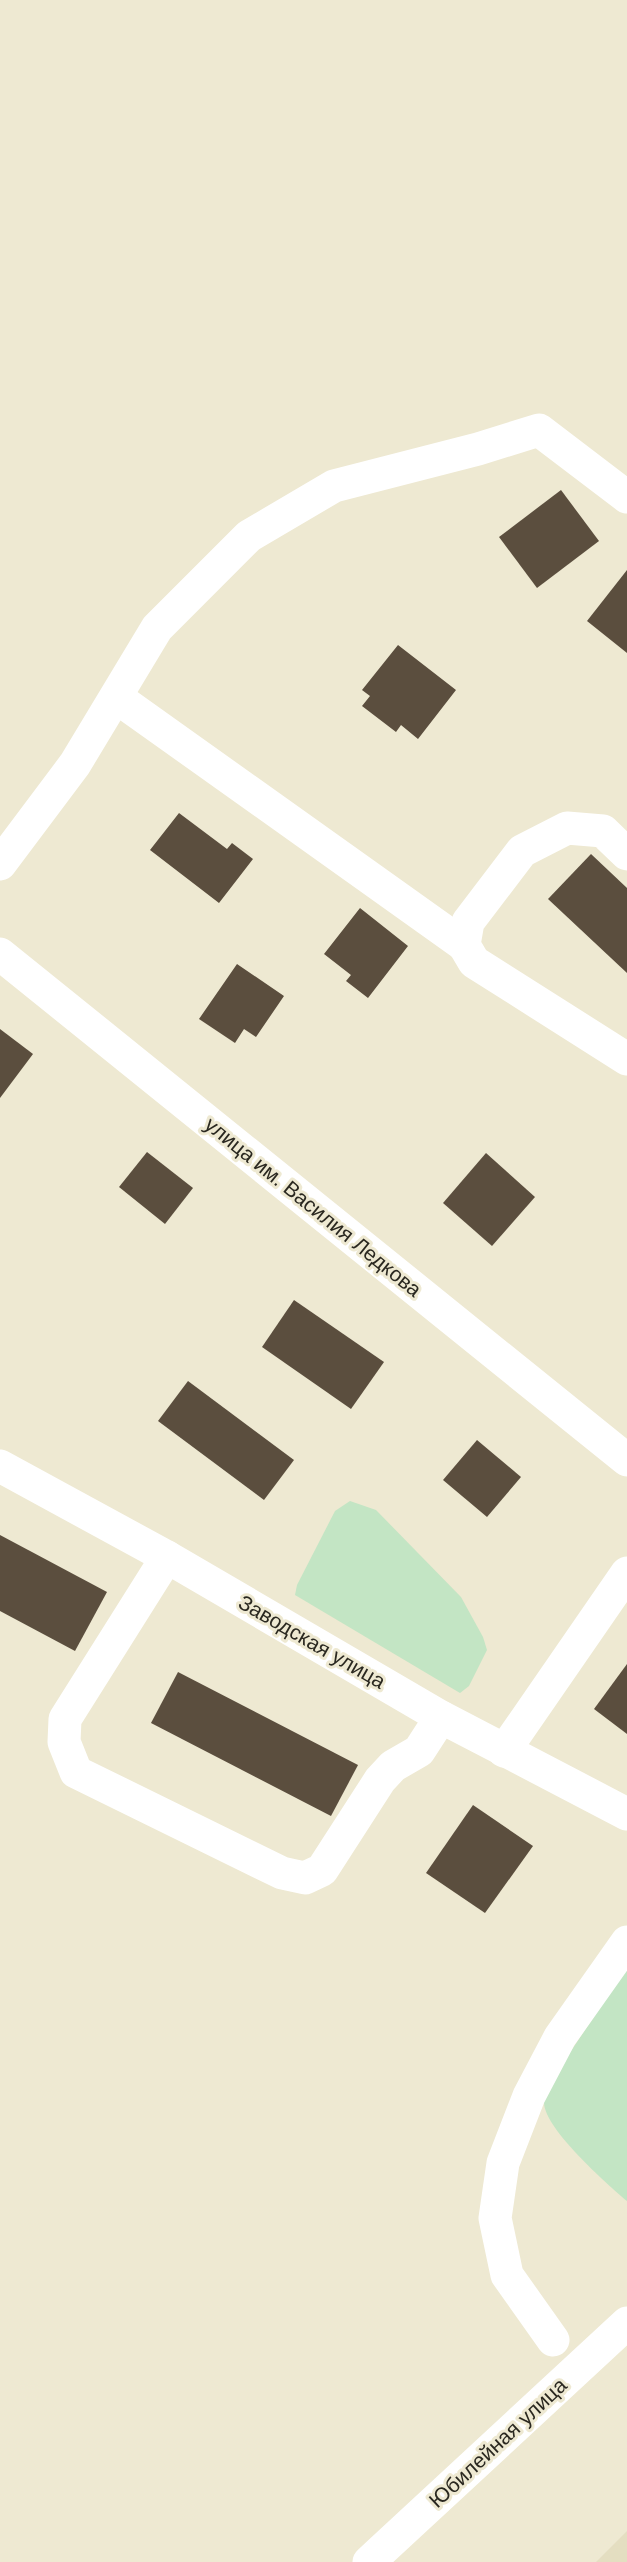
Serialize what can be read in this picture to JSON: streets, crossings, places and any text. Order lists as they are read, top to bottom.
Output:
{
  "streets": {
    "street": ["улица им. Василия Ледкова", "Заводская улица", "Юбилейная улица"]
  }
}
